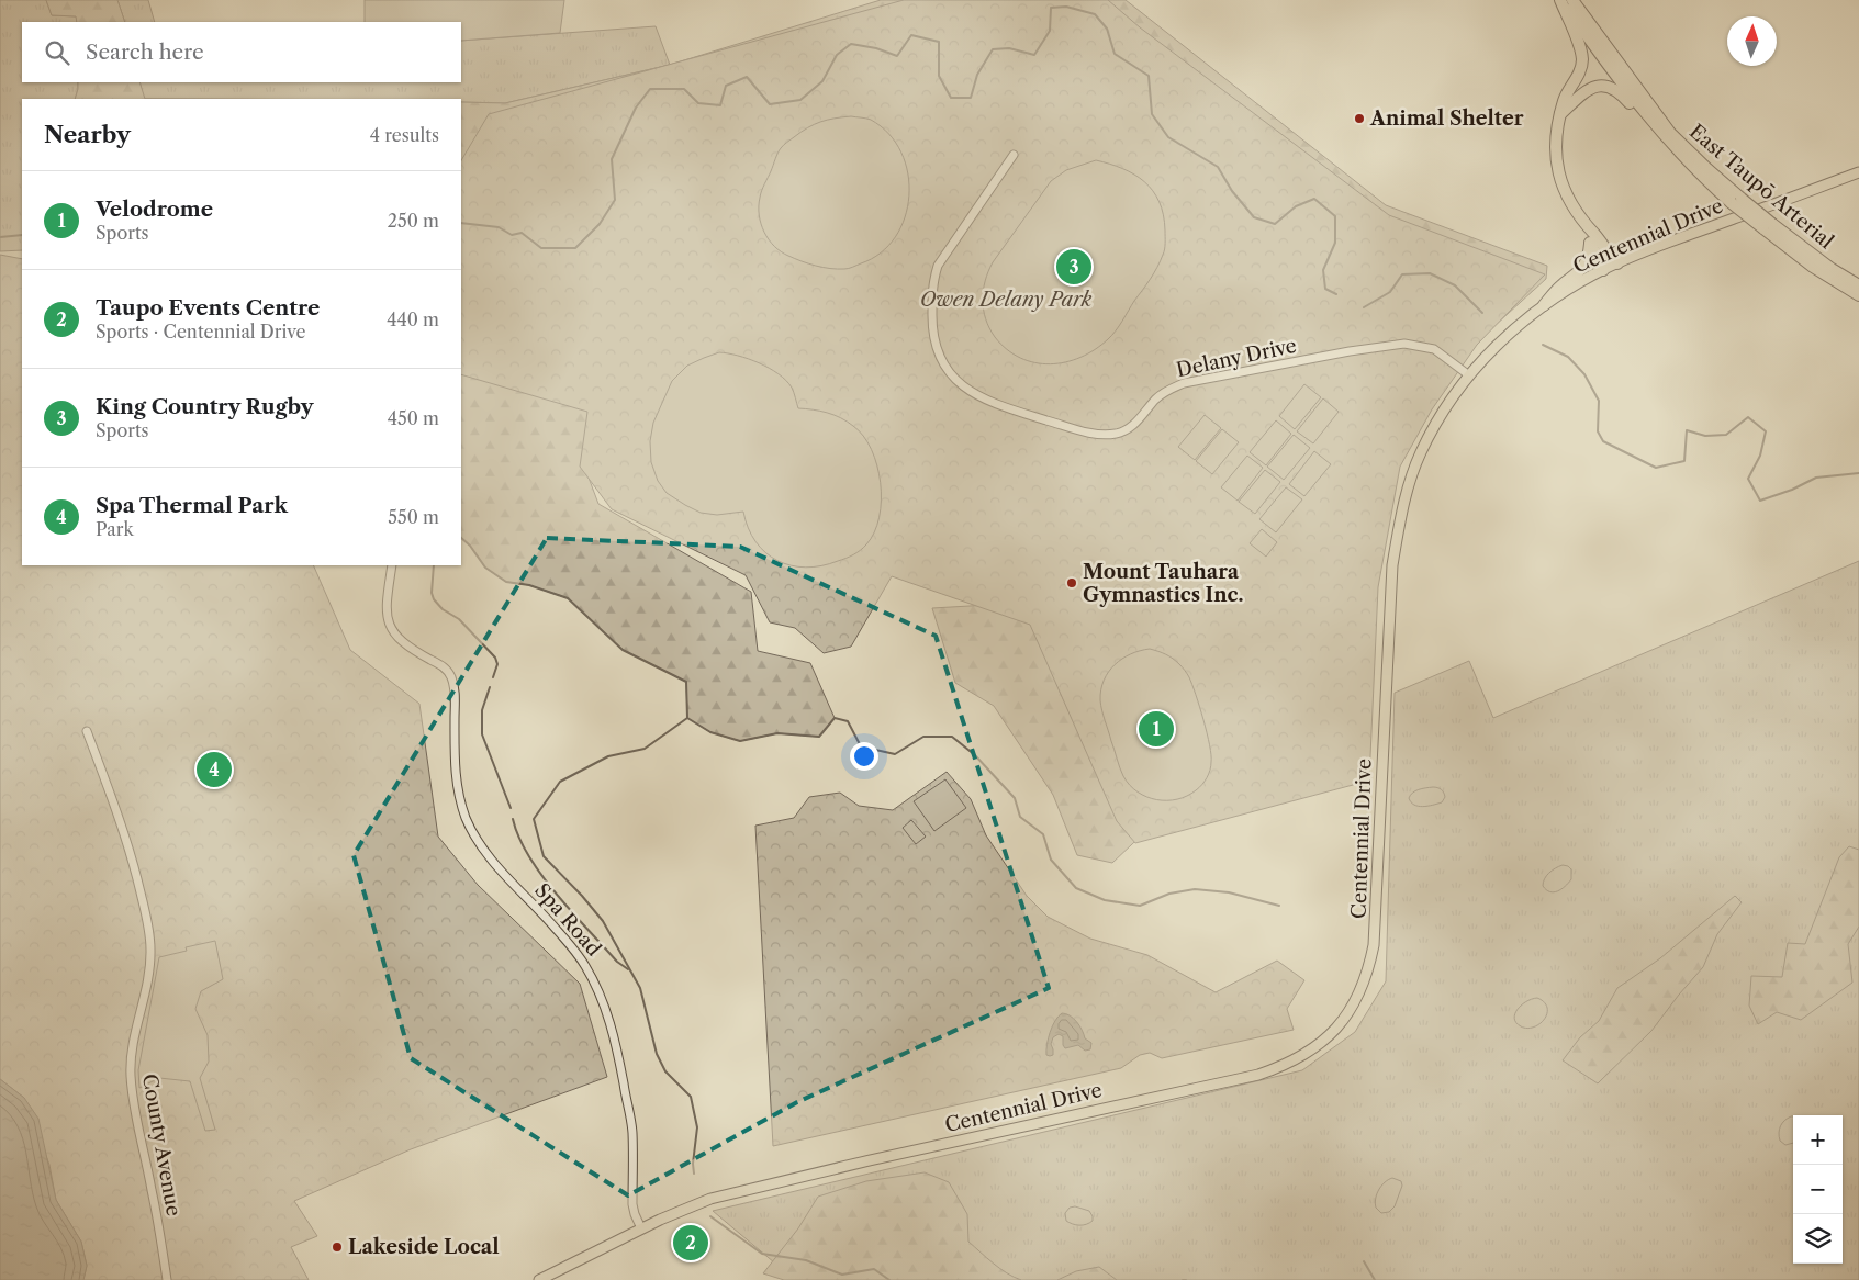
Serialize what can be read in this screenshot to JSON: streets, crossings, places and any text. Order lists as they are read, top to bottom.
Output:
{
  "streets": {
    "highway": ["East Taupō Arterial"],
    "main road": ["Centennial Drive"],
    "street": ["Delany Drive", "Spa Road", "County Avenue"]
  },
  "crossings": [
    ["Centennial Drive", "Delany Drive"],
    ["Centennial Drive", "Spa Road"]
  ],
  "parks": ["Owen Delany Park"],
  "places": ["Animal Shelter", "Mount Tauhara Gymnastics Inc.", "Lakeside Local"],
  "north": "top",
  "page": {
    "search": "Search here",
    "heading": ["Nearby", "4 results"],
    "list": [
      {
        "mark": "1",
        "name": "Velodrome",
        "note": "Sports",
        "value": "250 m"
      },
      {
        "mark": "2",
        "name": "Taupo Events Centre",
        "note": "Sports · Centennial Drive",
        "value": "440 m"
      },
      {
        "mark": "3",
        "name": "King Country Rugby",
        "note": "Sports",
        "value": "450 m"
      },
      {
        "mark": "4",
        "name": "Spa Thermal Park",
        "note": "Park",
        "value": "550 m"
      }
    ],
    "pins": [
      "3",
      "1",
      "4",
      "2"
    ],
    "map_buttons": ["+", "−"]
  }
}
